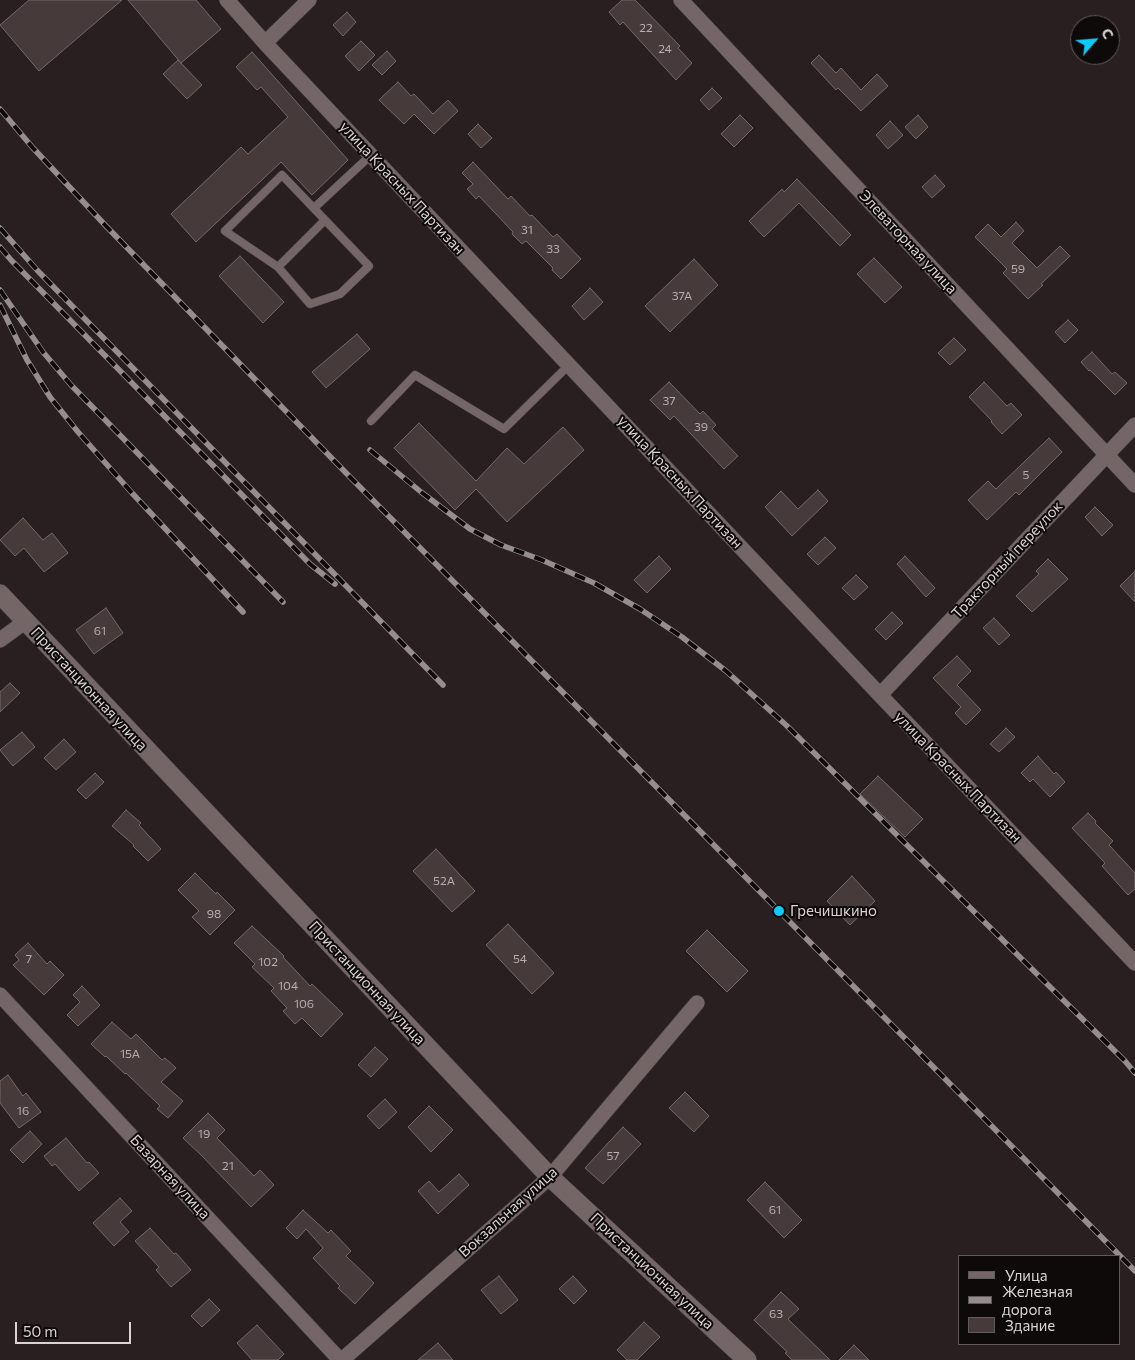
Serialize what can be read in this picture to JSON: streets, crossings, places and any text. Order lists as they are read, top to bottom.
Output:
{
  "streets": {
    "street": [
      "улица Красных Партизан",
      "Элеваторная улица",
      "Тракторный переулок",
      "Пристанционная улица",
      "Базарная улица",
      "Вокзальная улица"
    ]
  },
  "crossings": [
    ["улица Красных Партизан", "Тракторный переулок"],
    ["Элеваторная улица", "Тракторный переулок"],
    ["Пристанционная улица", "Вокзальная улица"],
    ["Базарная улица", "Вокзальная улица"]
  ],
  "places": ["Гречишкино"],
  "house_numbers": [
    "22",
    "24",
    "31",
    "33",
    "59",
    "37А",
    "37",
    "39",
    "5",
    "61",
    "52А",
    "98",
    "7",
    "54",
    "102",
    "104",
    "106",
    "15А",
    "16",
    "19",
    "57",
    "21",
    "61",
    "63"
  ],
  "legend": ["Улица", "Железная дорога", "Здание"],
  "scale_bar": "50 m",
  "north": "top right"
}
